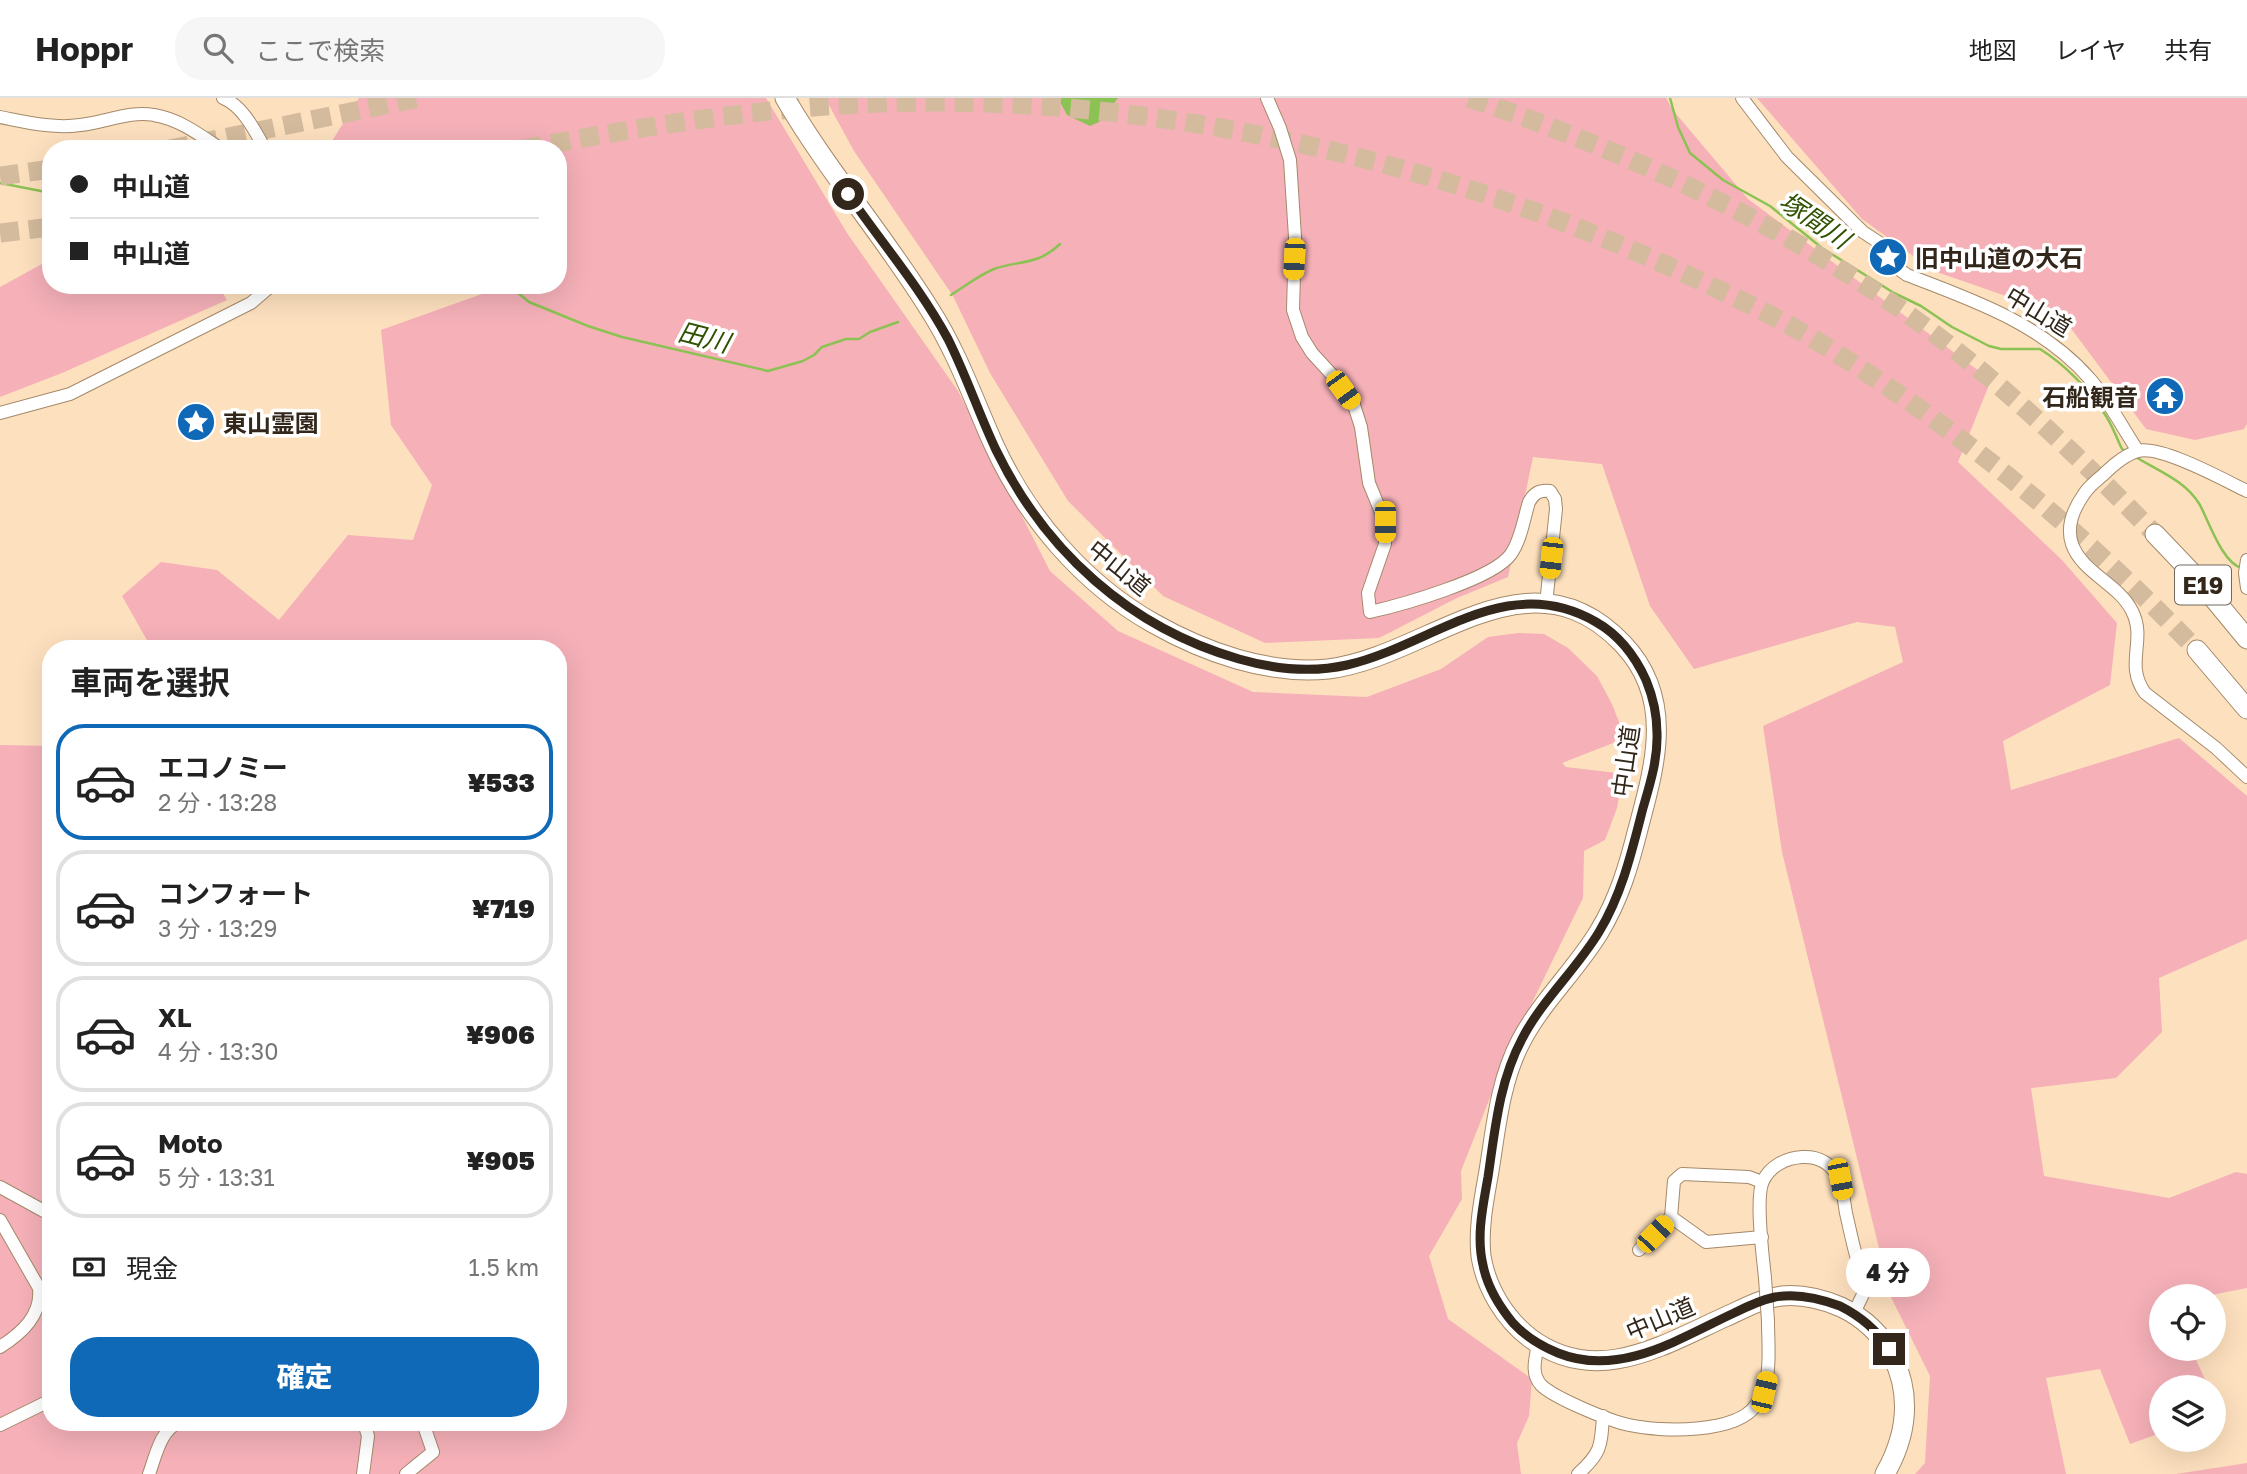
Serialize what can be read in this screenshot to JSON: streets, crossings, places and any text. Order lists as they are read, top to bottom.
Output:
{
  "streets": {
    "highway": ["中山道", "E19"]
  },
  "water": ["塚間川", "田川"],
  "places": {
    "place": ["旧中山道の大石", "東山霊園"],
    "temple": ["石船観音"]
  },
  "page": {
    "header": "Hoppr",
    "search": "ここで検索",
    "nav": ["地図", "レイヤ", "共有"],
    "banner": ["中山道", "中山道"],
    "heading": "車両を選択",
    "list": [
      {
        "name": "エコノミー",
        "note": "2 分 · 13:28",
        "value": "¥533"
      },
      {
        "name": "コンフォート",
        "note": "3 分 · 13:29",
        "value": "¥719"
      },
      {
        "name": "XL",
        "note": "4 分 · 13:30",
        "value": "¥906"
      },
      {
        "name": "Moto",
        "note": "5 分 · 13:31",
        "value": "¥905"
      }
    ],
    "pay": ["現金", "1.5 km"],
    "bubble": "4 分",
    "buttons": "確定"
  }
}
